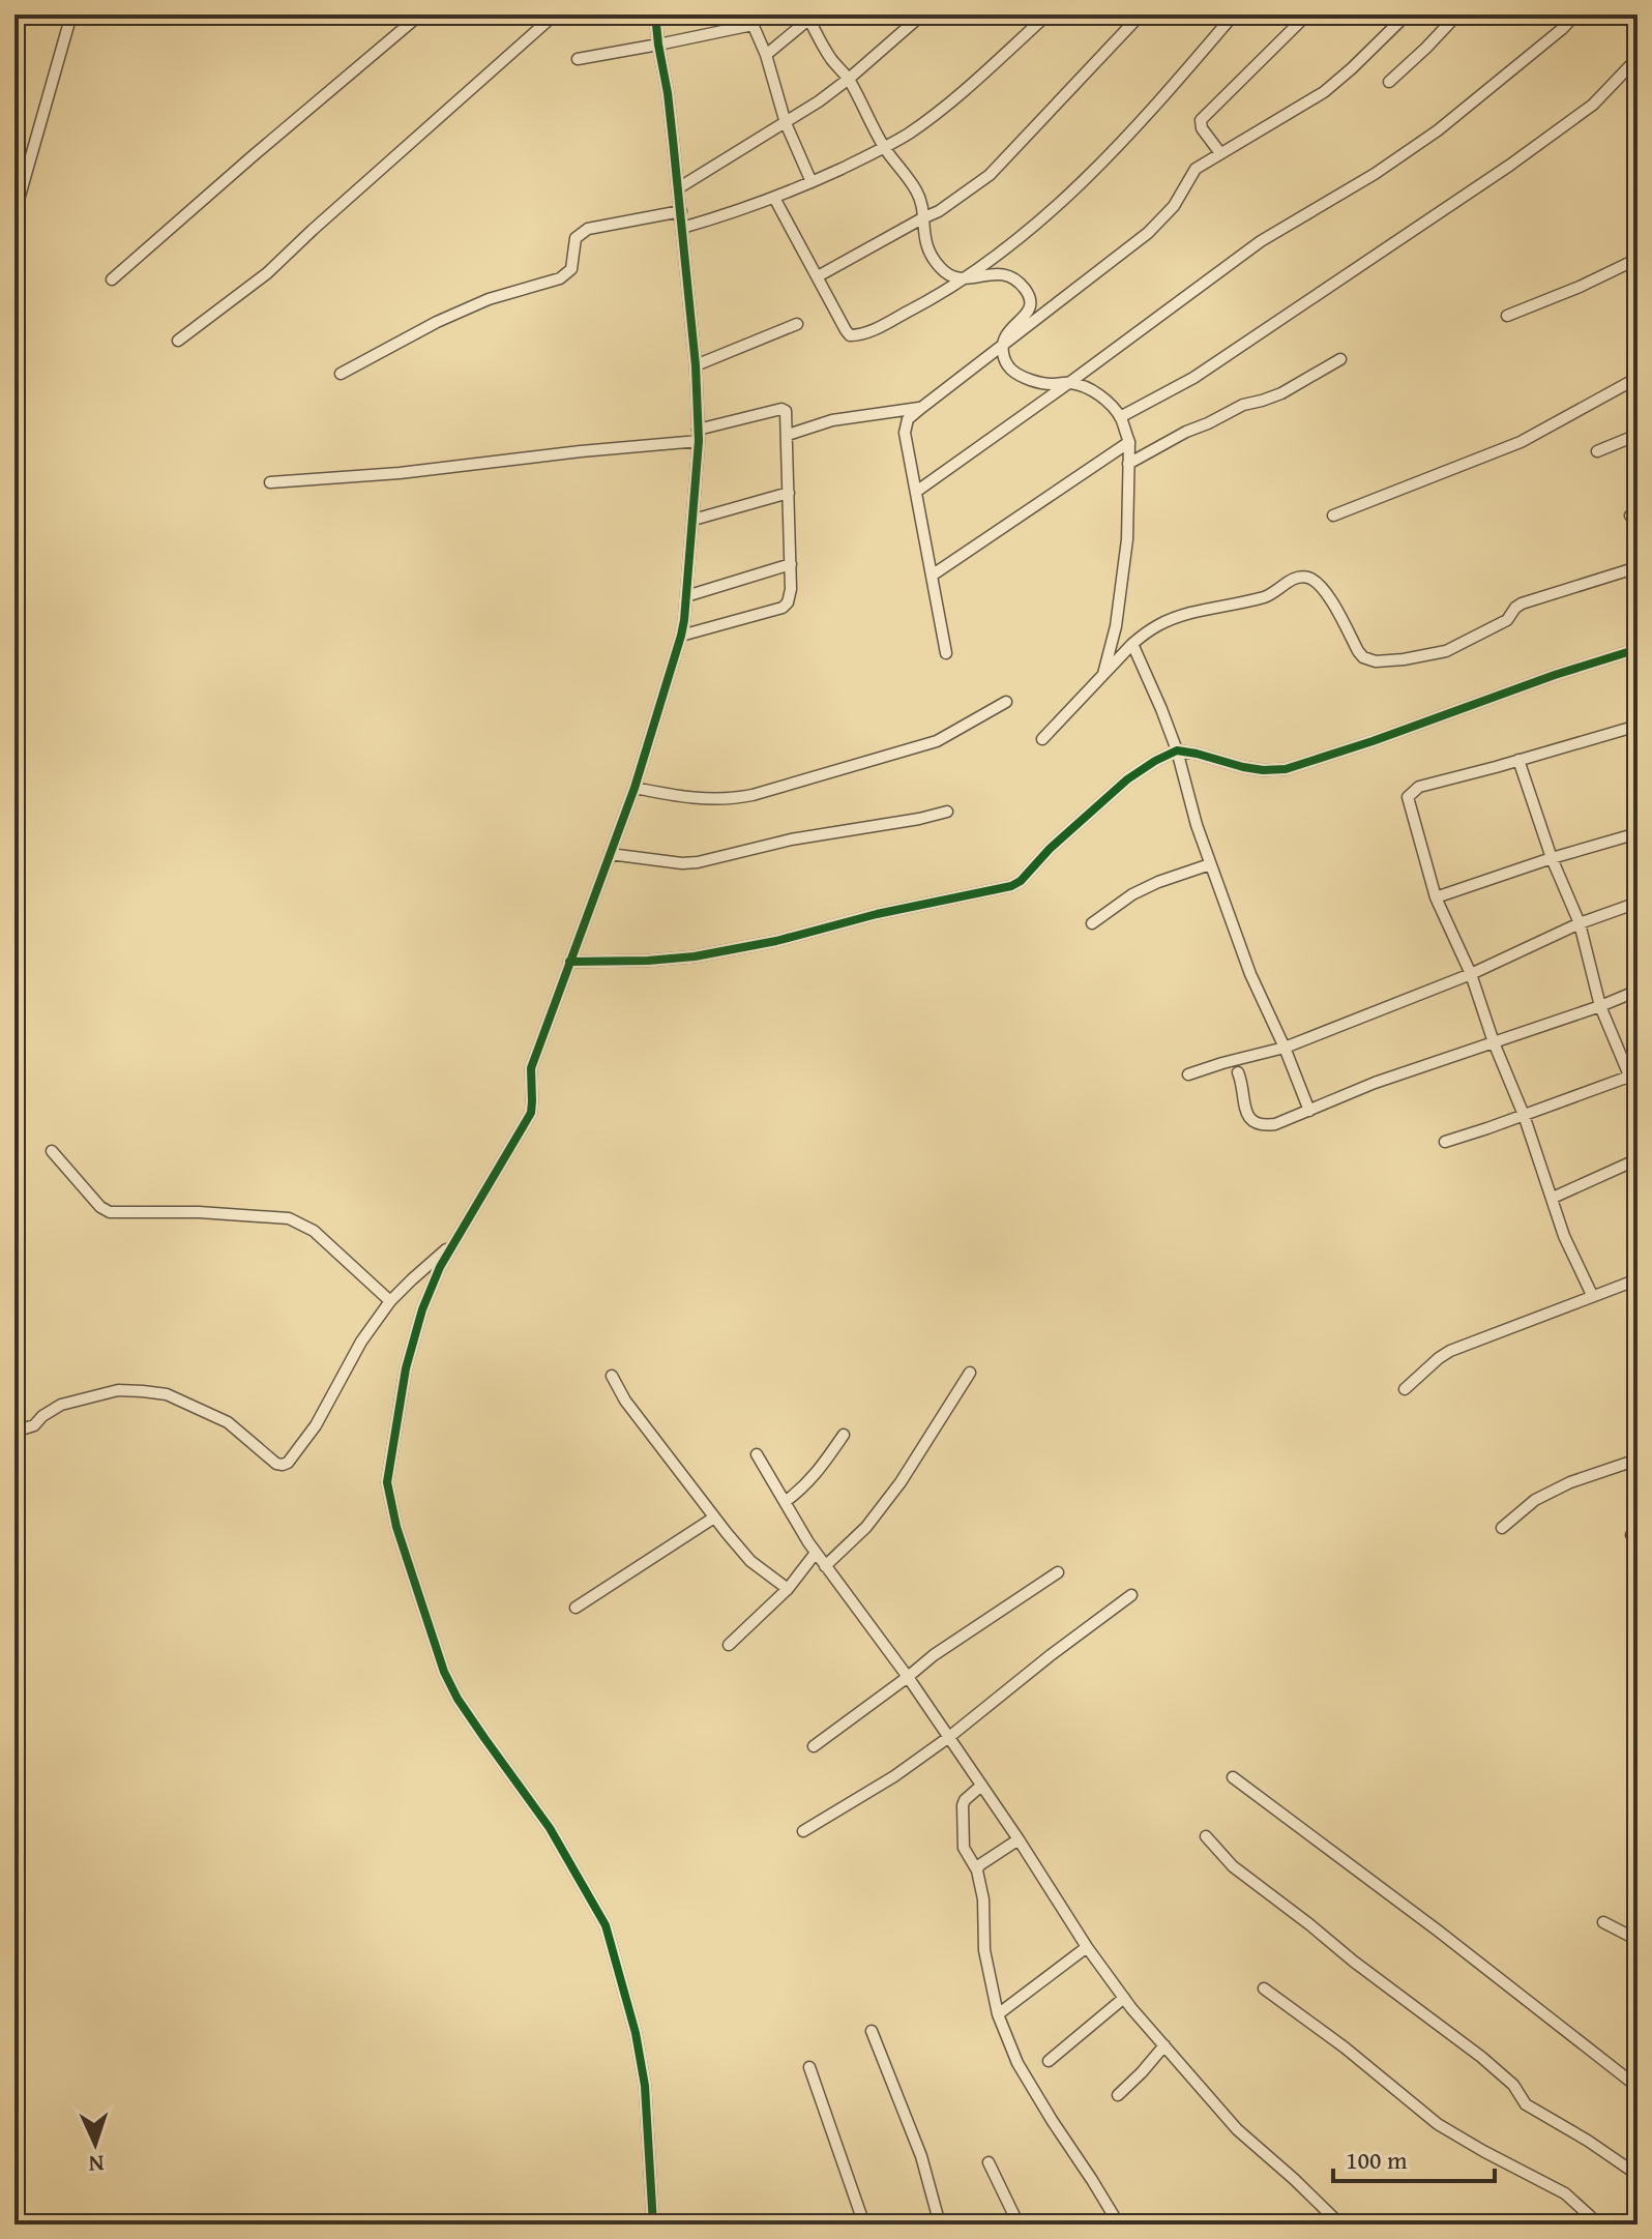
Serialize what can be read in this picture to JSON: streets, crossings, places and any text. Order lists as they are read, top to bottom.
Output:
{
  "scale_bar": "100 m",
  "north": "bottom"
}
